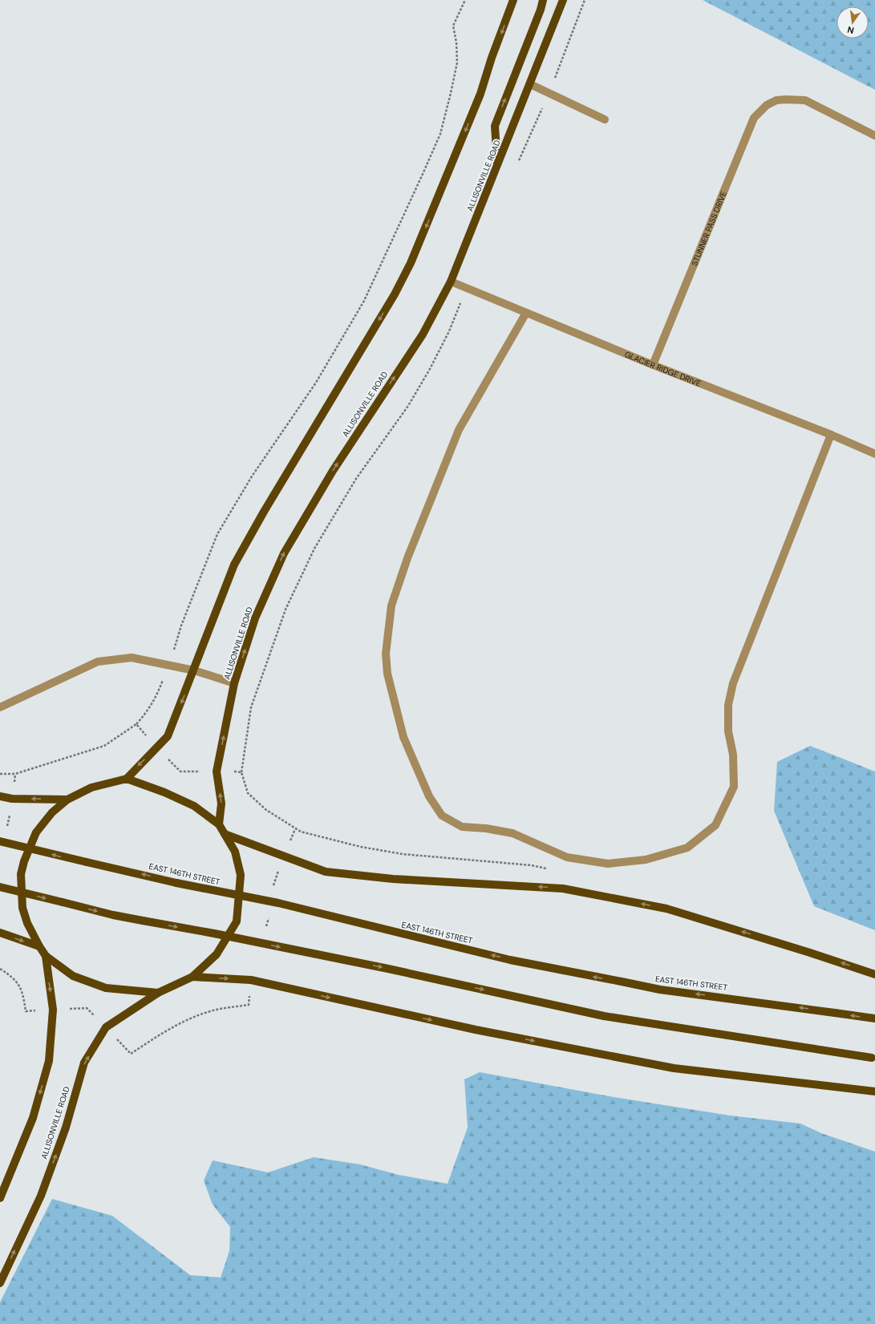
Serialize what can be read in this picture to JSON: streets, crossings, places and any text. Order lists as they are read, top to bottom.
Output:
{
  "streets": {
    "main road": ["ALLISONVILLE ROAD", "EAST 146TH STREET"],
    "street": ["STUNNER PASS DRIVE", "GLACIER RIDGE DRIVE"]
  },
  "crossings": [
    ["ALLISONVILLE ROAD", "GLACIER RIDGE DRIVE"],
    ["STUNNER PASS DRIVE", "GLACIER RIDGE DRIVE"]
  ],
  "north": "bottom"
}
